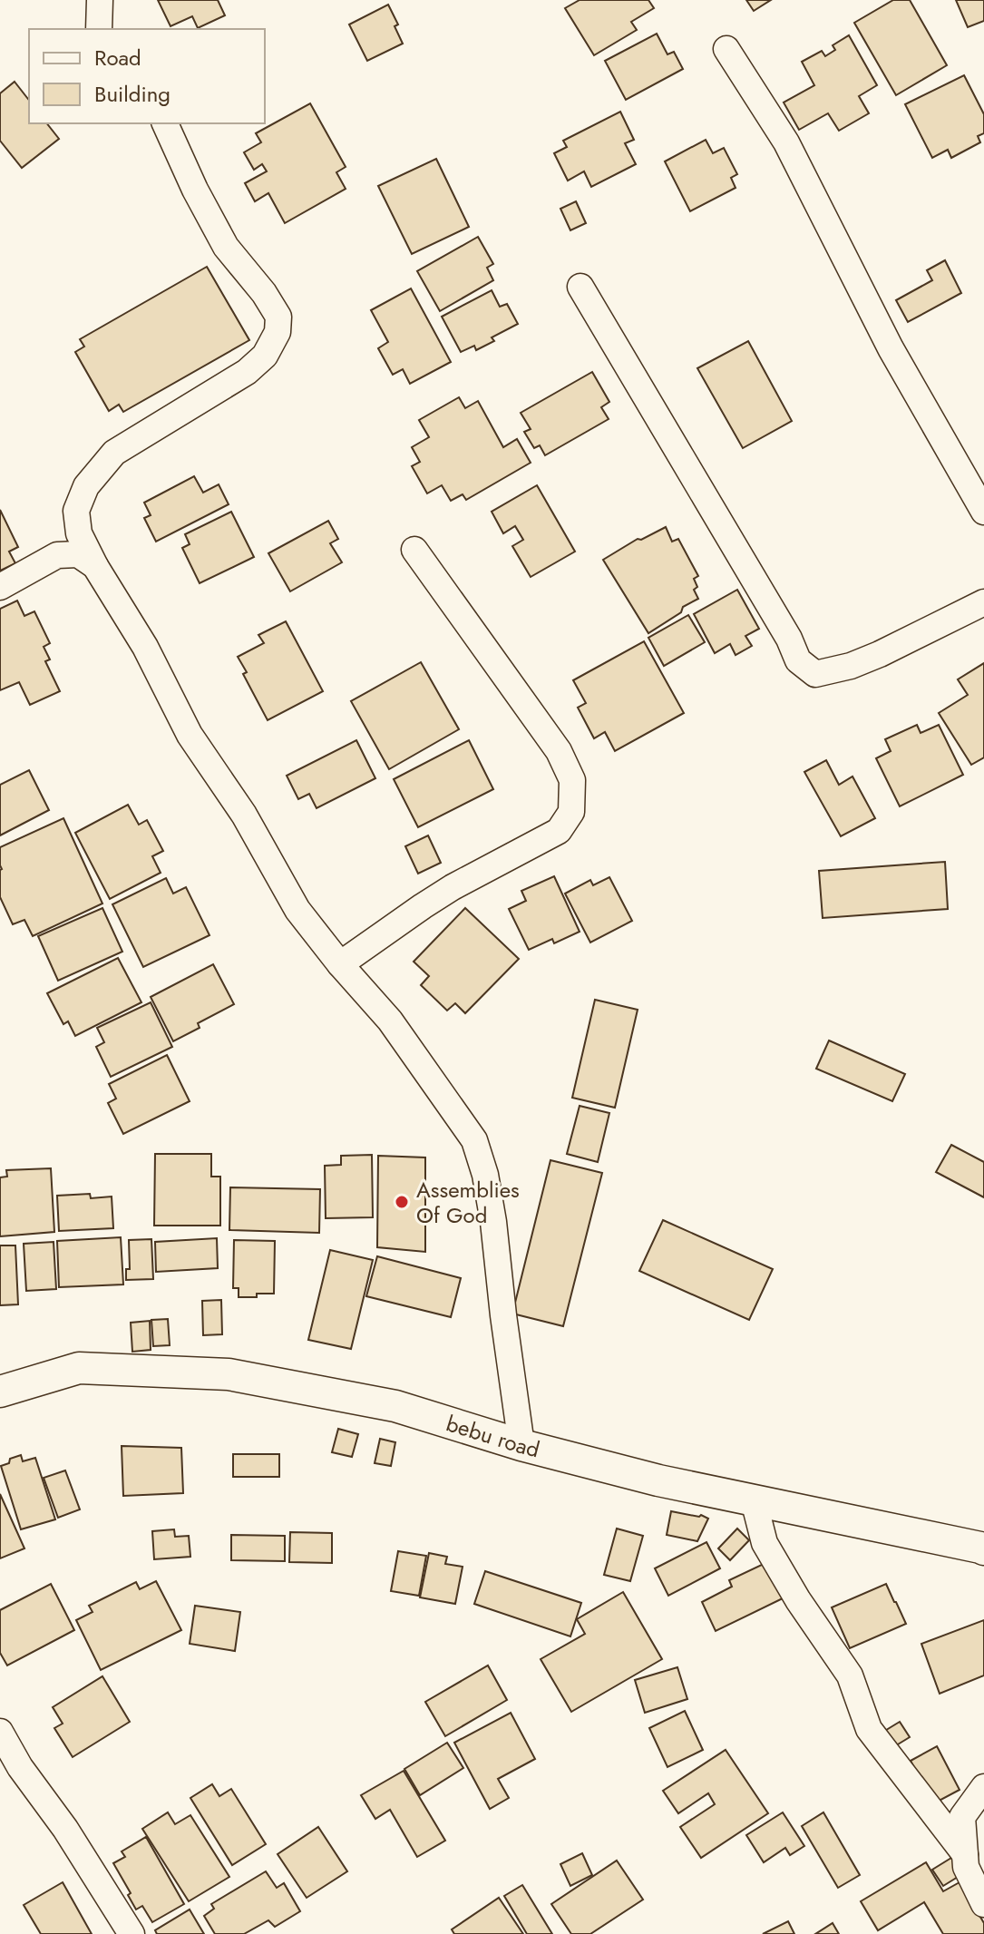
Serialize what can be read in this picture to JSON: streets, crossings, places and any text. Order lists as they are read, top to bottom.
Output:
{
  "streets": {
    "street": ["bebu road"]
  },
  "places": ["Assemblies Of God"],
  "legend": ["Road", "Building"]
}
